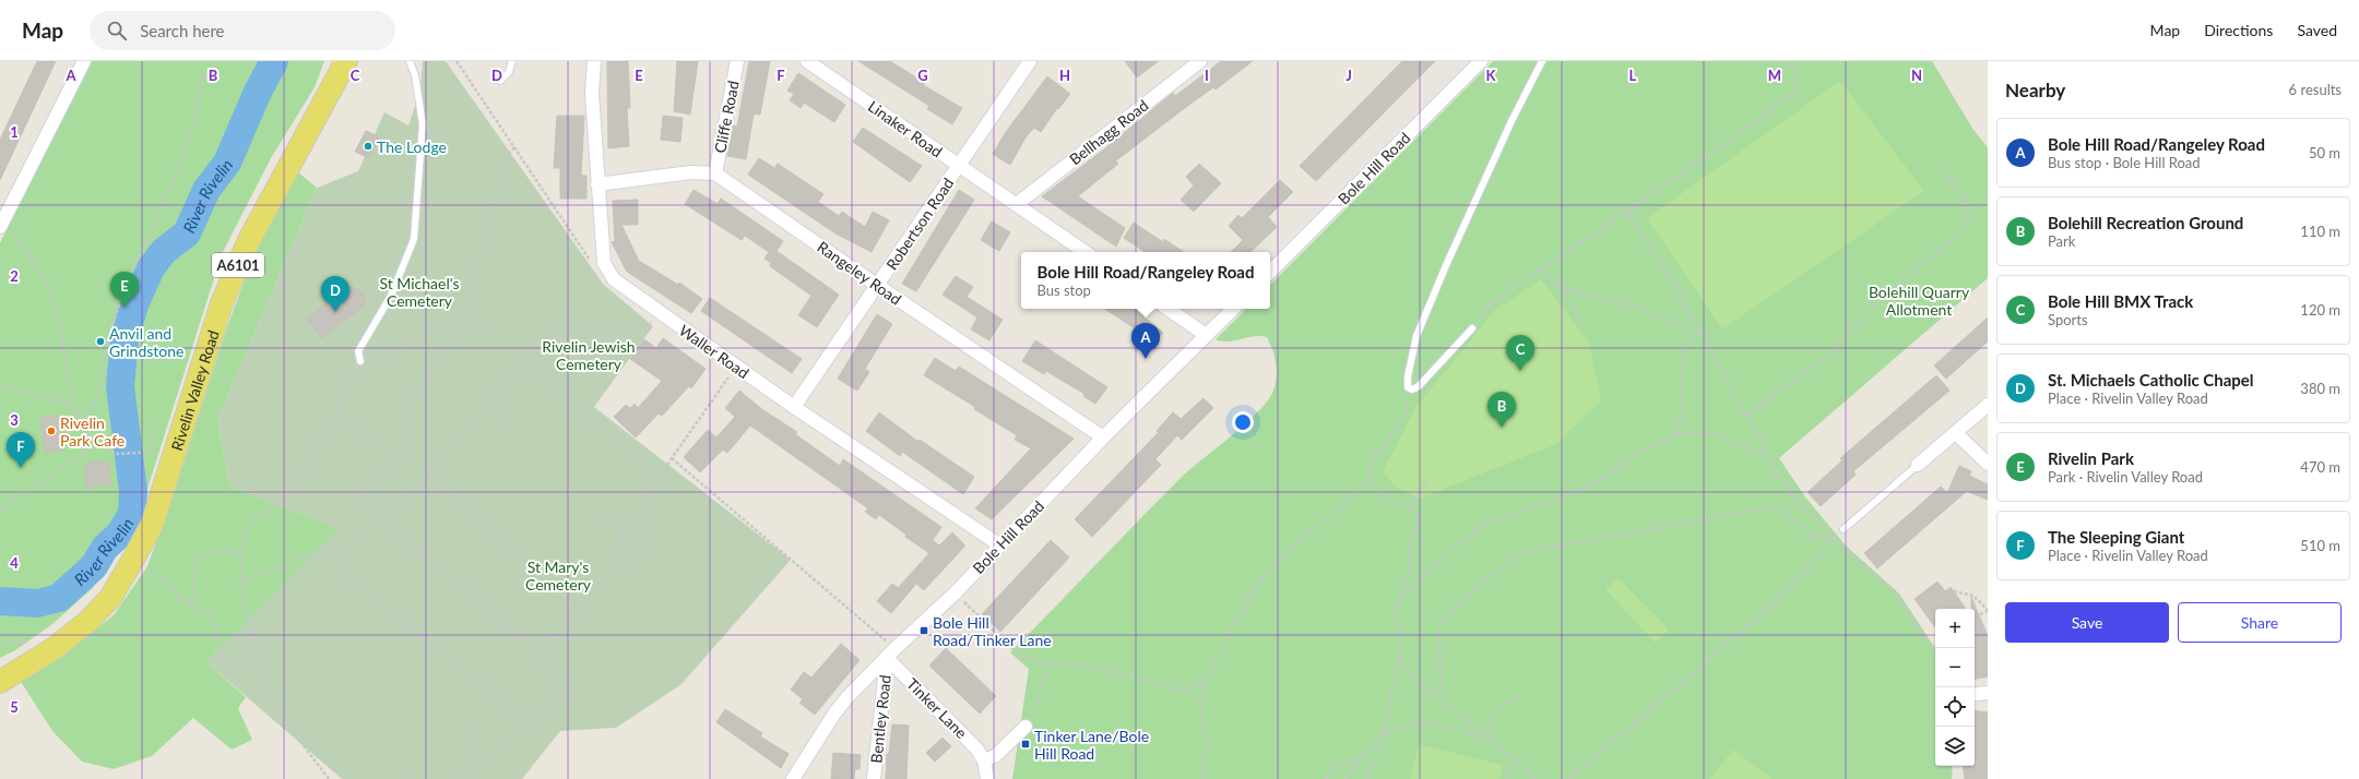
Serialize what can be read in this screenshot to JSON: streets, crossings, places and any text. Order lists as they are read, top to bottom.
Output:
{
  "streets": {
    "main road": ["A6101", "Rivelin Valley Road"],
    "street": [
      "Cliffe Road",
      "Linaker Road",
      "Bellhagg Road",
      "Bole Hill Road",
      "Robertson Road",
      "Rangeley Road",
      "Waller Road",
      "Tinker Lane",
      "Bentley Road"
    ]
  },
  "crossings": [
    ["Cliffe Road", "Rangeley Road"],
    ["Linaker Road", "Bellhagg Road"],
    ["Linaker Road", "Robertson Road"],
    ["Bole Hill Road", "Rangeley Road"],
    ["Bole Hill Road", "Waller Road"],
    ["Bole Hill Road", "Tinker Lane"],
    ["Bole Hill Road", "Bentley Road"],
    ["Robertson Road", "Rangeley Road"],
    ["Robertson Road", "Waller Road"],
    ["Tinker Lane", "Bentley Road"]
  ],
  "water": ["River Rivelin"],
  "parks": [
    "St Michael's Cemetery",
    "Bolehill Quarry Allotment",
    "Rivelin Jewish Cemetery",
    "St Mary's Cemetery"
  ],
  "places": {
    "other": ["The Lodge", "Anvil and Grindstone", "Rivelin Park Cafe"],
    "transit": ["Bole Hill Road/Tinker Lane", "Tinker Lane/Bole Hill Road"]
  },
  "page": {
    "header": "Map",
    "search": "Search here",
    "nav": ["Map", "Directions", "Saved"],
    "heading": ["Nearby", "6 results"],
    "list": [
      {
        "mark": "A",
        "name": "Bole Hill Road/Rangeley Road",
        "note": "Bus stop · Bole Hill Road",
        "value": "50 m"
      },
      {
        "mark": "B",
        "name": "Bolehill Recreation Ground",
        "note": "Park",
        "value": "110 m"
      },
      {
        "mark": "C",
        "name": "Bole Hill BMX Track",
        "note": "Sports",
        "value": "120 m"
      },
      {
        "mark": "D",
        "name": "St. Michaels Catholic Chapel",
        "note": "Place · Rivelin Valley Road",
        "value": "380 m"
      },
      {
        "mark": "E",
        "name": "Rivelin Park",
        "note": "Park · Rivelin Valley Road",
        "value": "470 m"
      },
      {
        "mark": "F",
        "name": "The Sleeping Giant",
        "note": "Place · Rivelin Valley Road",
        "value": "510 m"
      }
    ],
    "popup": ["Bole Hill Road/Rangeley Road", "Bus stop"],
    "pins": [
      "E",
      "D",
      "A",
      "C",
      "B",
      "F"
    ],
    "buttons": ["Save", "Share"],
    "map_buttons": ["+", "−"]
  },
  "grid": {
    "columns": [
      "A",
      "B",
      "C",
      "D",
      "E",
      "F",
      "G",
      "H",
      "I",
      "J",
      "K",
      "L",
      "M",
      "N"
    ],
    "rows": [
      "1",
      "2",
      "3",
      "4",
      "5"
    ]
  }
}
